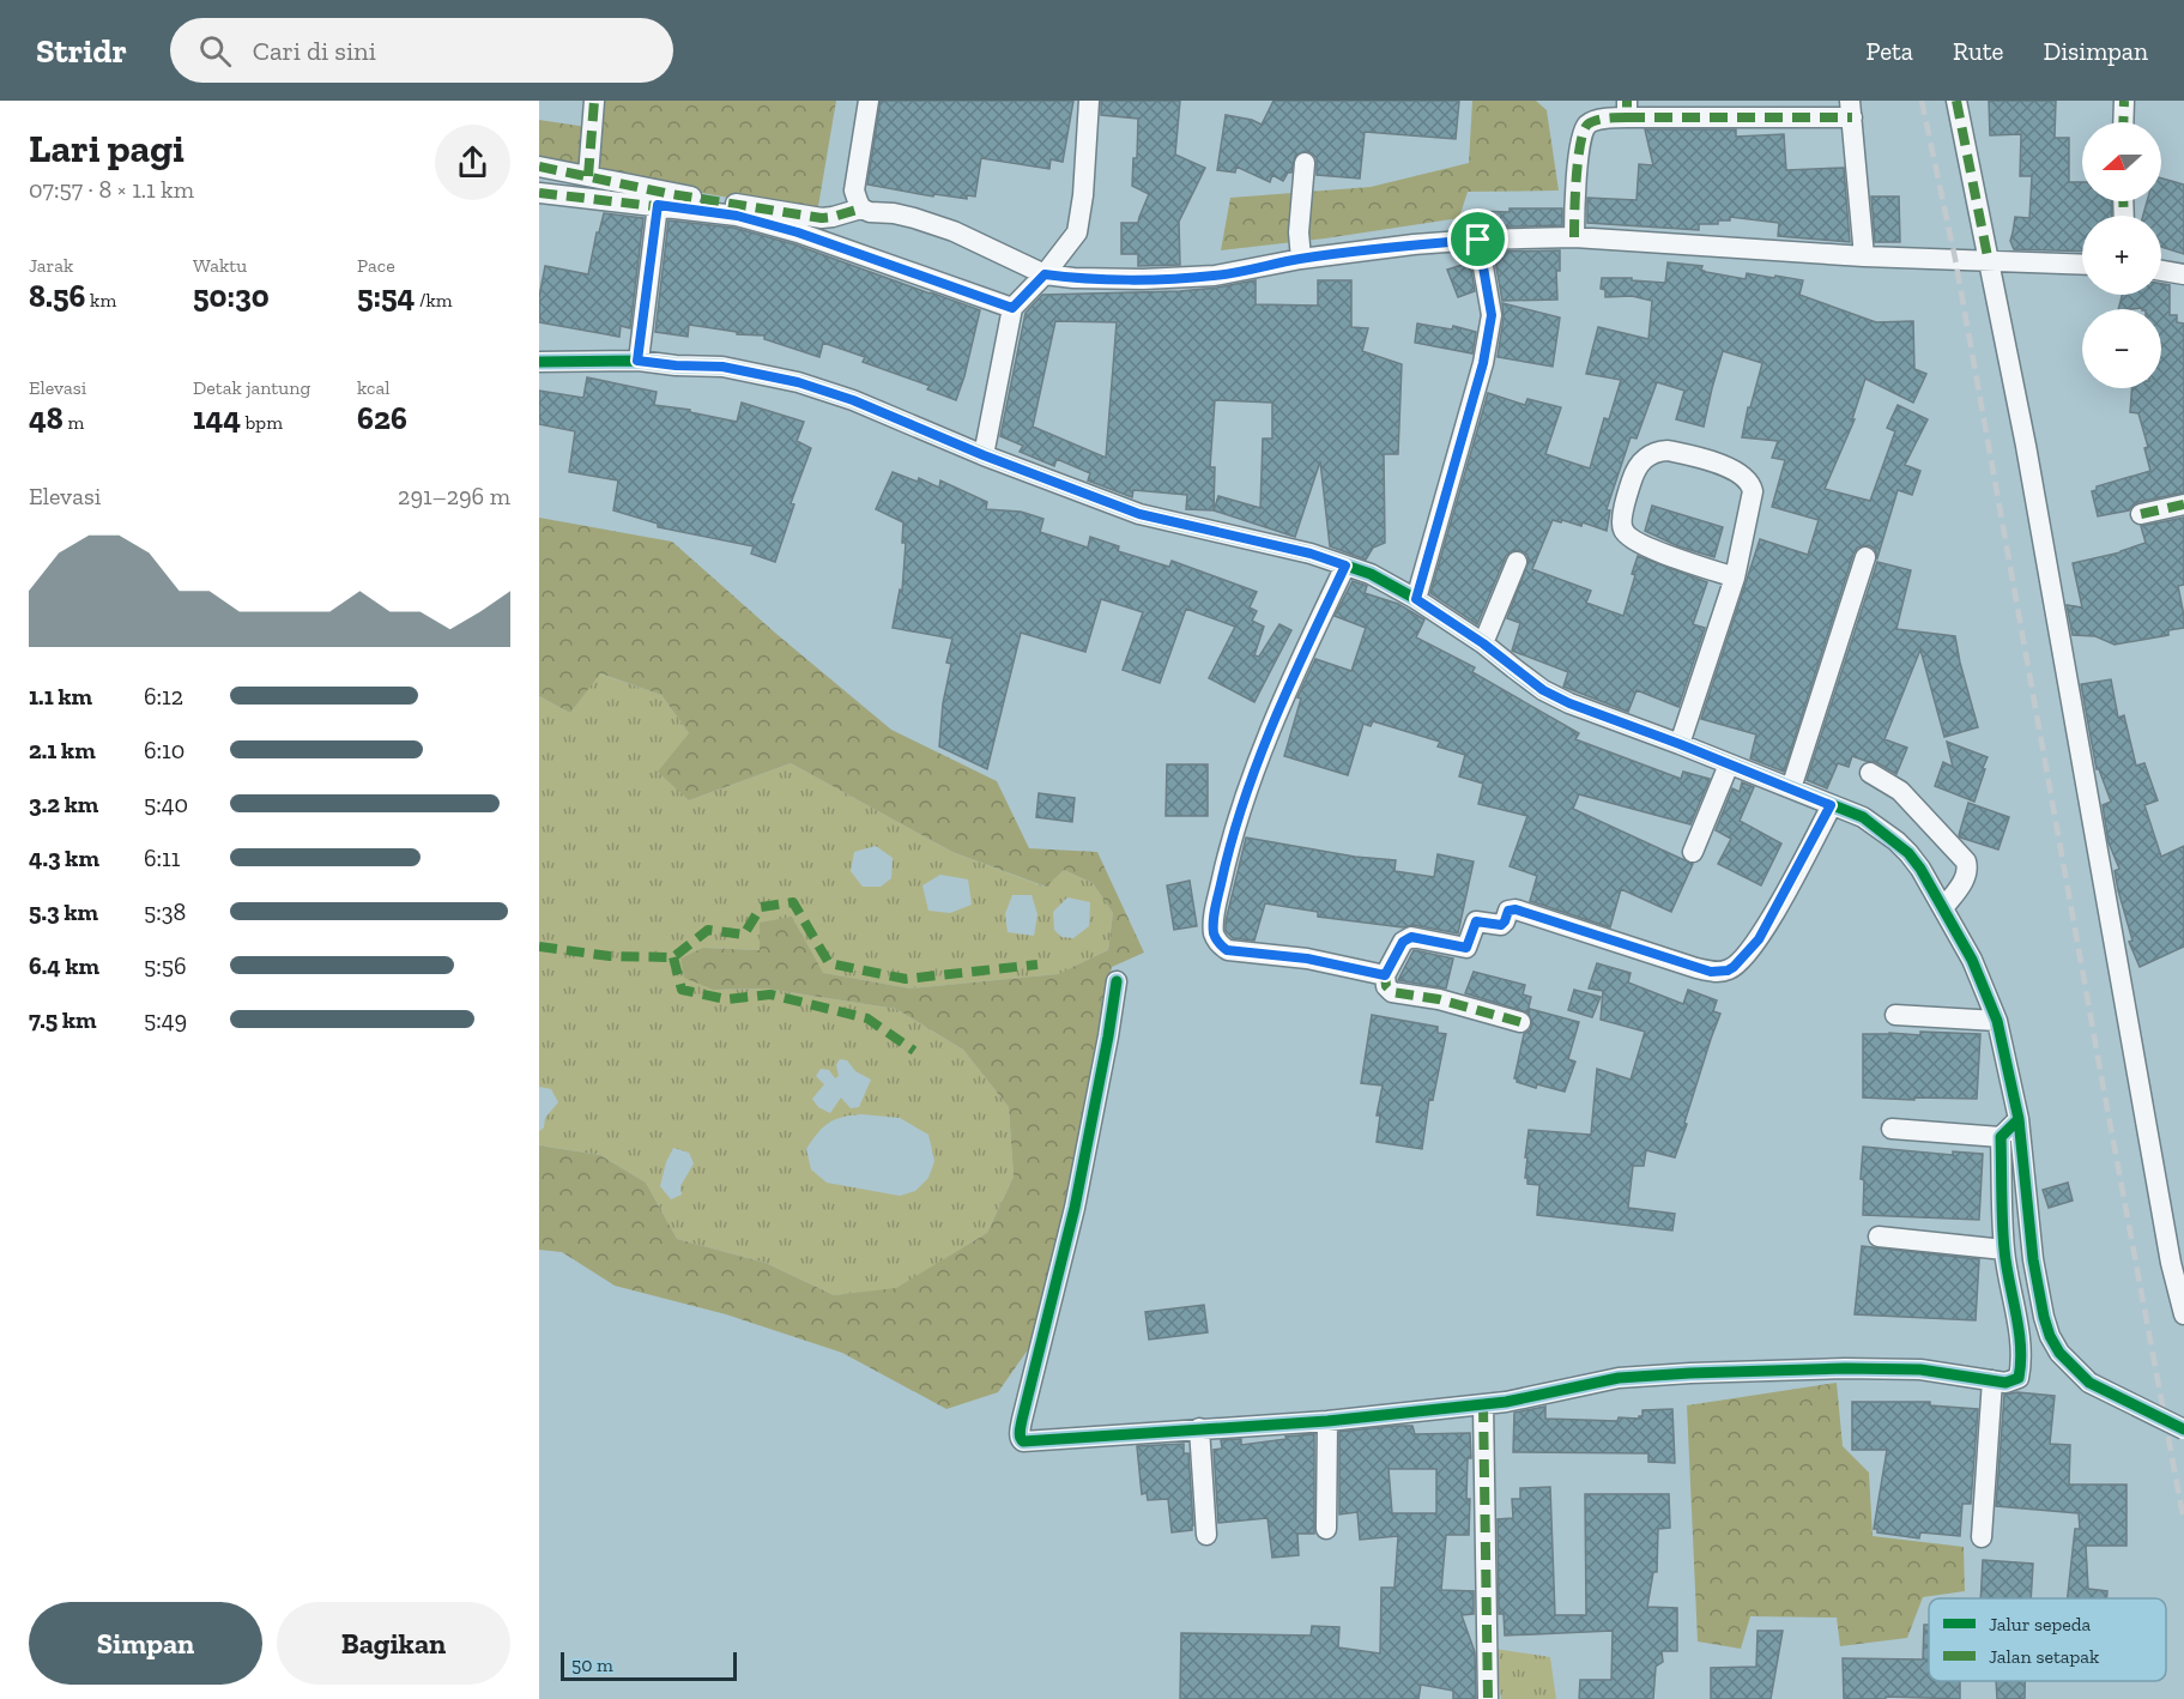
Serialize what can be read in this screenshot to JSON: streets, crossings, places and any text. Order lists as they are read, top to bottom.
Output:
{
  "legend": ["Jalur sepeda", "Jalan setapak"],
  "scale_bar": "50 m",
  "north": "left",
  "page": {
    "header": "Stridr",
    "search": "Cari di sini",
    "nav": ["Peta", "Rute", "Disimpan"],
    "heading": ["Lari pagi", "07:57 · 8 × 1.1 km"],
    "map_buttons": ["+", "−"],
    "stats": [
      ["Jarak", "8.56 km"],
      ["Waktu", "50:30"],
      ["Pace", "5:54 /km"],
      ["Elevasi", "48 m"],
      ["Detak jantung", "144 bpm"],
      ["kcal", "626"]
    ],
    "chart": ["Elevasi", "291–296 m"],
    "list": [
      {
        "name": "1.1 km",
        "note": "6:12"
      },
      {
        "name": "2.1 km",
        "note": "6:10"
      },
      {
        "name": "3.2 km",
        "note": "5:40"
      },
      {
        "name": "4.3 km",
        "note": "6:11"
      },
      {
        "name": "5.3 km",
        "note": "5:38"
      },
      {
        "name": "6.4 km",
        "note": "5:56"
      },
      {
        "name": "7.5 km",
        "note": "5:49"
      }
    ],
    "buttons": ["Simpan", "Bagikan"],
    "scale": "50 m"
  }
}
